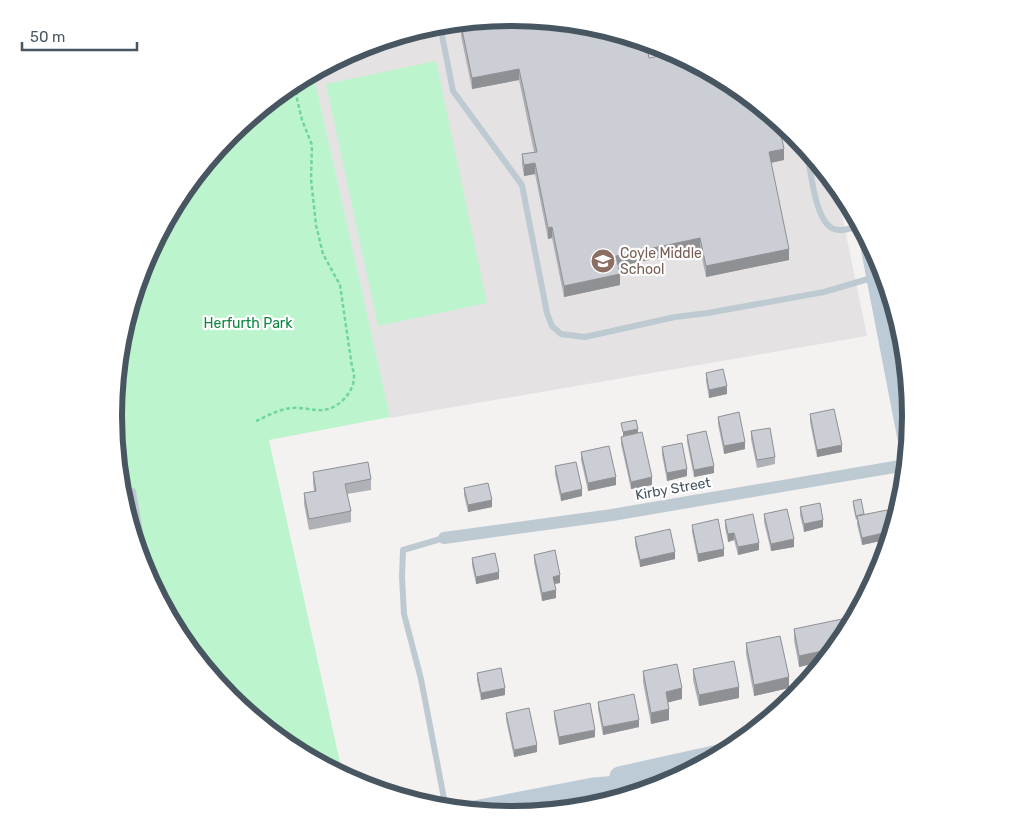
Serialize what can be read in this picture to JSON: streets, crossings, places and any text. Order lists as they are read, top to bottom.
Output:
{
  "streets": {
    "street": ["Kirby Street"]
  },
  "parks": ["Herfurth Park"],
  "places": {
    "school or university": ["Coyle Middle School"]
  },
  "scale_bar": "50 m"
}
